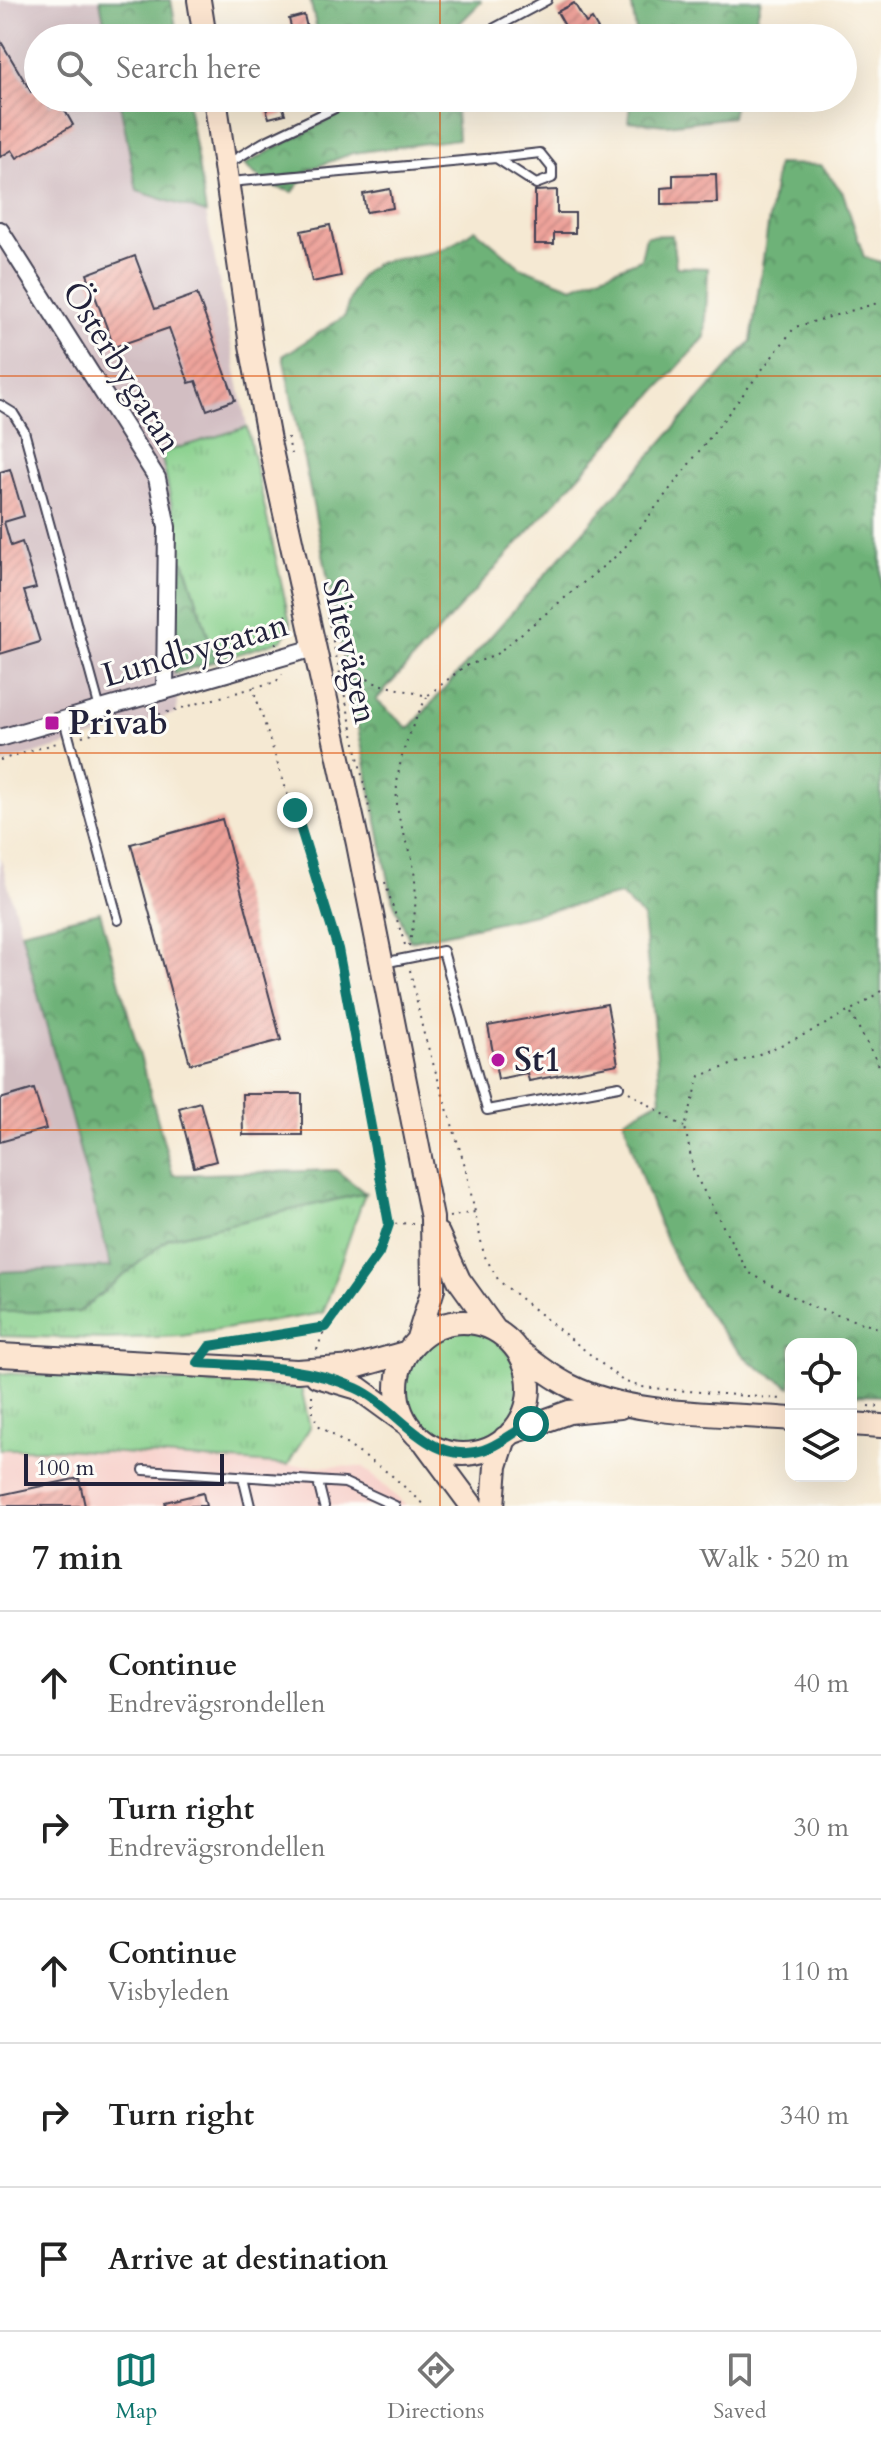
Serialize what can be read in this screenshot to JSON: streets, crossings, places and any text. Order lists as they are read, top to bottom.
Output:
{
  "streets": {
    "main road": ["Slitevägen"],
    "street": ["Österbygatan", "Lundbygatan"]
  },
  "crossings": [
    ["Österbygatan", "Lundbygatan"],
    ["Lundbygatan", "Slitevägen"]
  ],
  "places": {
    "transit": ["Privab"],
    "other": ["St1"]
  },
  "scale_bar": "100 m",
  "page": {
    "search": "Search here",
    "scale": "100 m",
    "heading": ["7 min", "Walk · 520 m"],
    "list": [
      ["Continue", "Endrevägsrondellen", "40 m"],
      ["Turn right", "Endrevägsrondellen", "30 m"],
      ["Continue", "Visbyleden", "110 m"],
      ["Turn right", "340 m"],
      "Arrive at destination"
    ],
    "nav": ["Map", "Directions", "Saved"]
  }
}
